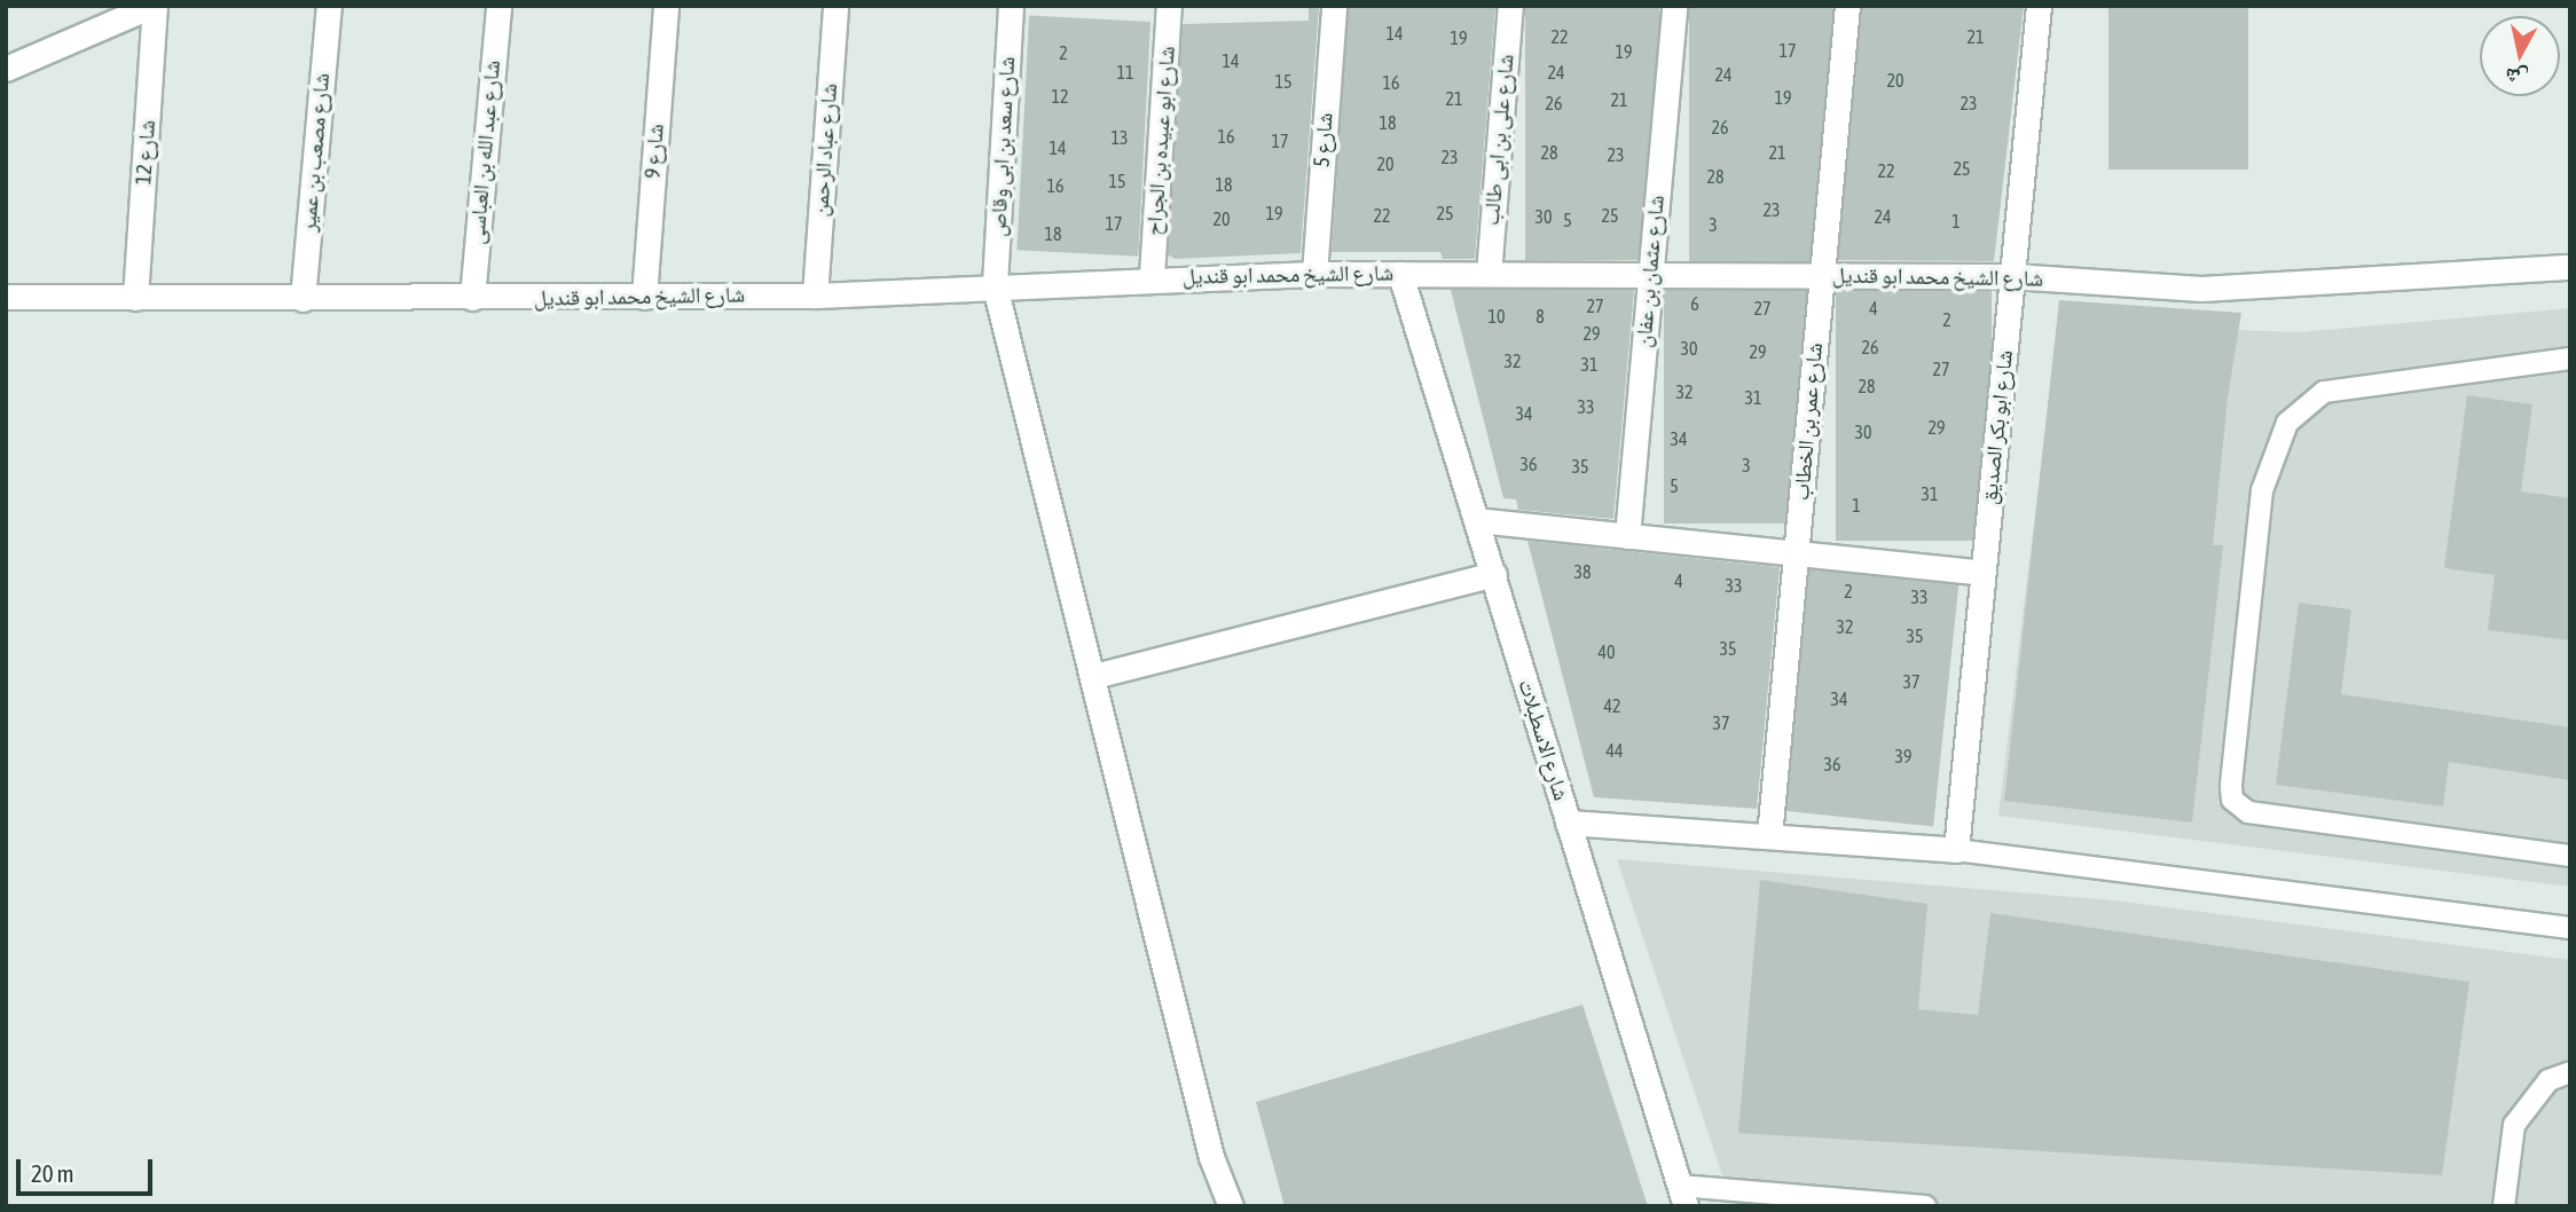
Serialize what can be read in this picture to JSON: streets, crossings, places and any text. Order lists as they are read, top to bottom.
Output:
{
  "streets": {
    "street": [
      "شارع 5",
      "شارع على بن ابى طالب",
      "شارع ابو عبيده بن الجراح",
      "شارع سعد بن ابى وقاص",
      "شارع عباد الرحمن",
      "شارع 9",
      "شارع 12",
      "شارع مصعب بن عمير",
      "شارع عبد الله بن العباسى",
      "شارع عثمان بن عفان",
      "شارع الشيخ محمد ابو قنديل",
      "شارع عمر بن الخطاب",
      "شارع ابو بكر الصديق",
      "شارع الاسطبلات"
    ]
  },
  "crossings": [
    ["شارع 5", "شارع الشيخ محمد ابو قنديل"],
    ["شارع على بن ابى طالب", "شارع الشيخ محمد ابو قنديل"],
    ["شارع ابو عبيده بن الجراح", "شارع الشيخ محمد ابو قنديل"],
    ["شارع سعد بن ابى وقاص", "شارع الشيخ محمد ابو قنديل"],
    ["شارع عباد الرحمن", "شارع الشيخ محمد ابو قنديل"],
    ["شارع 9", "شارع الشيخ محمد ابو قنديل"],
    ["شارع 12", "شارع الشيخ محمد ابو قنديل"],
    ["شارع مصعب بن عمير", "شارع الشيخ محمد ابو قنديل"],
    ["شارع عبد الله بن العباسى", "شارع الشيخ محمد ابو قنديل"],
    ["شارع عثمان بن عفان", "شارع الشيخ محمد ابو قنديل"],
    ["شارع الشيخ محمد ابو قنديل", "شارع عمر بن الخطاب"],
    ["شارع الشيخ محمد ابو قنديل", "شارع ابو بكر الصديق"],
    ["شارع الشيخ محمد ابو قنديل", "شارع الاسطبلات"]
  ],
  "house_numbers": [
    "14",
    "22",
    "21",
    "19",
    "17",
    "19",
    "2",
    "14",
    "11",
    "24",
    "24",
    "20",
    "15",
    "16",
    "12",
    "19",
    "21",
    "21",
    "26",
    "23",
    "18",
    "26",
    "16",
    "13",
    "17",
    "14",
    "28",
    "21",
    "23",
    "23",
    "20",
    "25",
    "22",
    "28",
    "15",
    "18",
    "16",
    "23",
    "19",
    "25",
    "22",
    "25",
    "30",
    "24",
    "20",
    "5",
    "1",
    "17",
    "3",
    "18",
    "6",
    "27",
    "27",
    "4",
    "10",
    "8",
    "2",
    "29",
    "26",
    "30",
    "29",
    "32",
    "31",
    "27",
    "28",
    "32",
    "31",
    "33",
    "34",
    "29",
    "30",
    "34",
    "36",
    "3",
    "35",
    "5",
    "31",
    "1",
    "38",
    "4",
    "33",
    "2",
    "33",
    "32",
    "35",
    "35",
    "40",
    "37",
    "34",
    "42",
    "37",
    "44",
    "39",
    "36"
  ],
  "scale_bar": "20 m",
  "north": "bottom"
}
